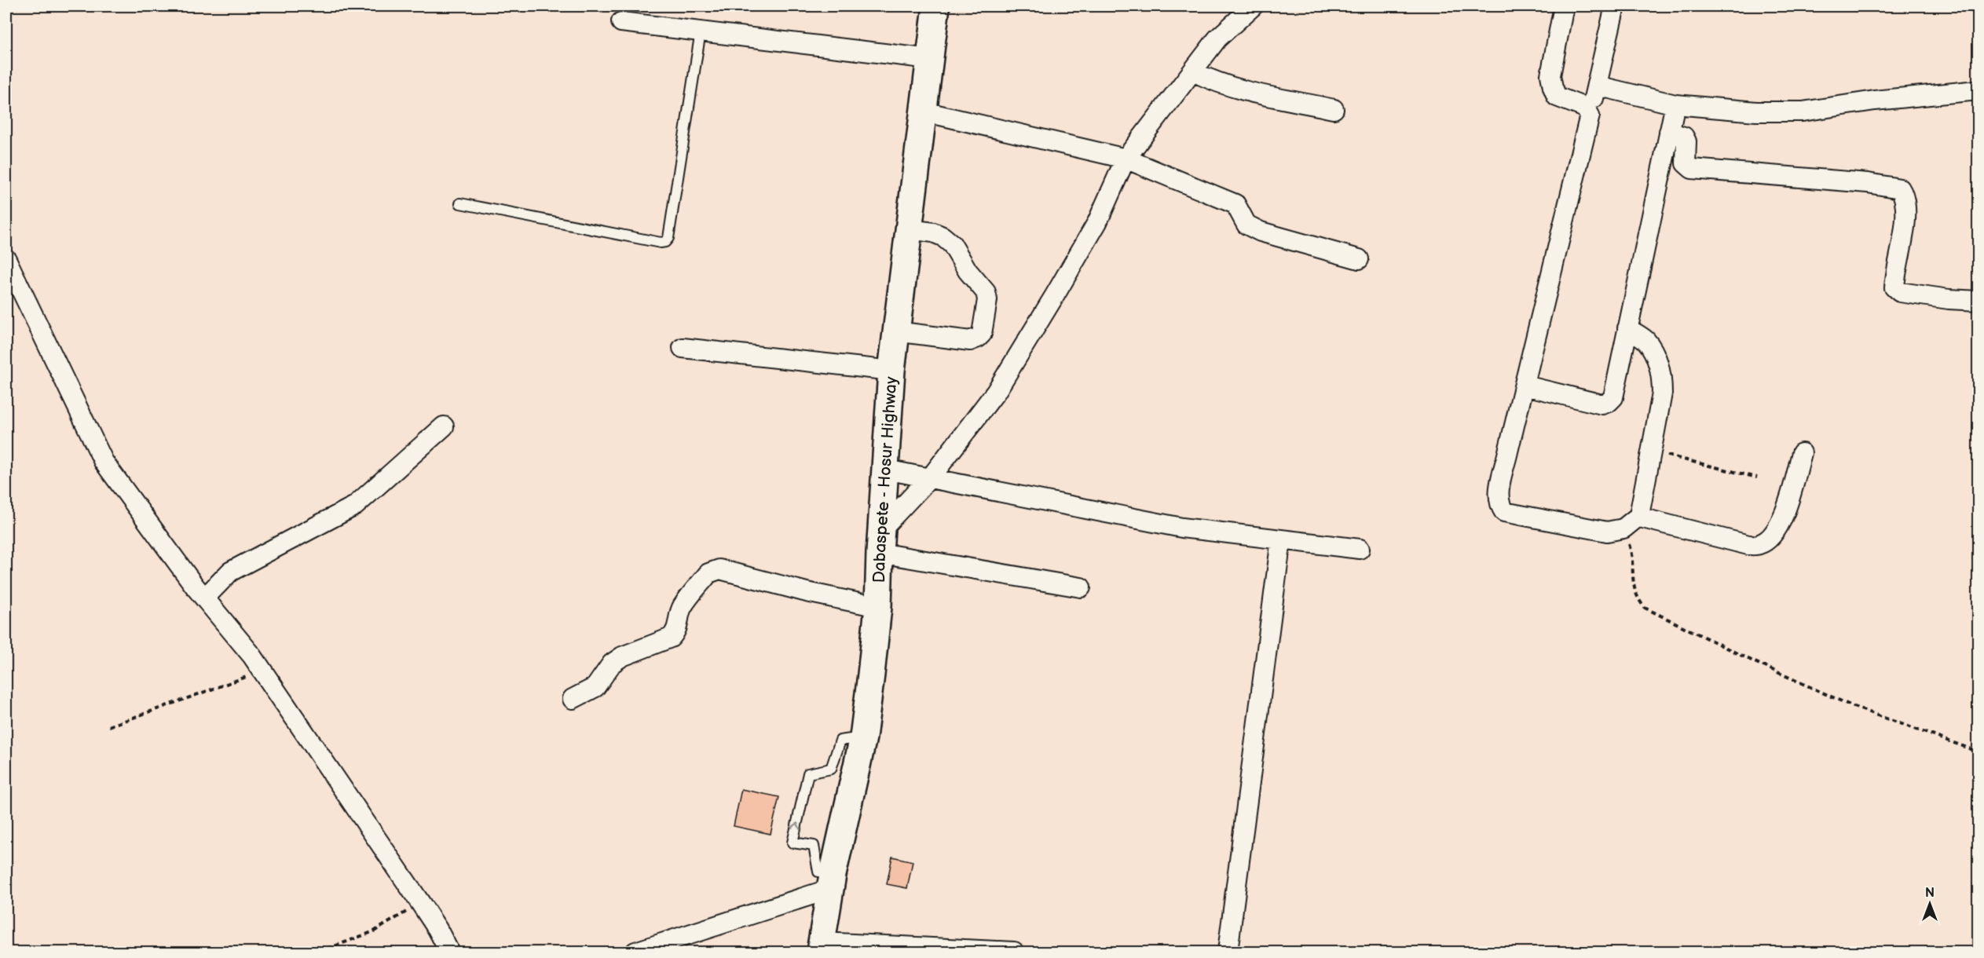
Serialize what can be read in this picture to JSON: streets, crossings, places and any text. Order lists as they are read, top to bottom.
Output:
{
  "streets": {
    "highway": ["Dabaspete - Hosur Highway"]
  },
  "north": "top"
}
